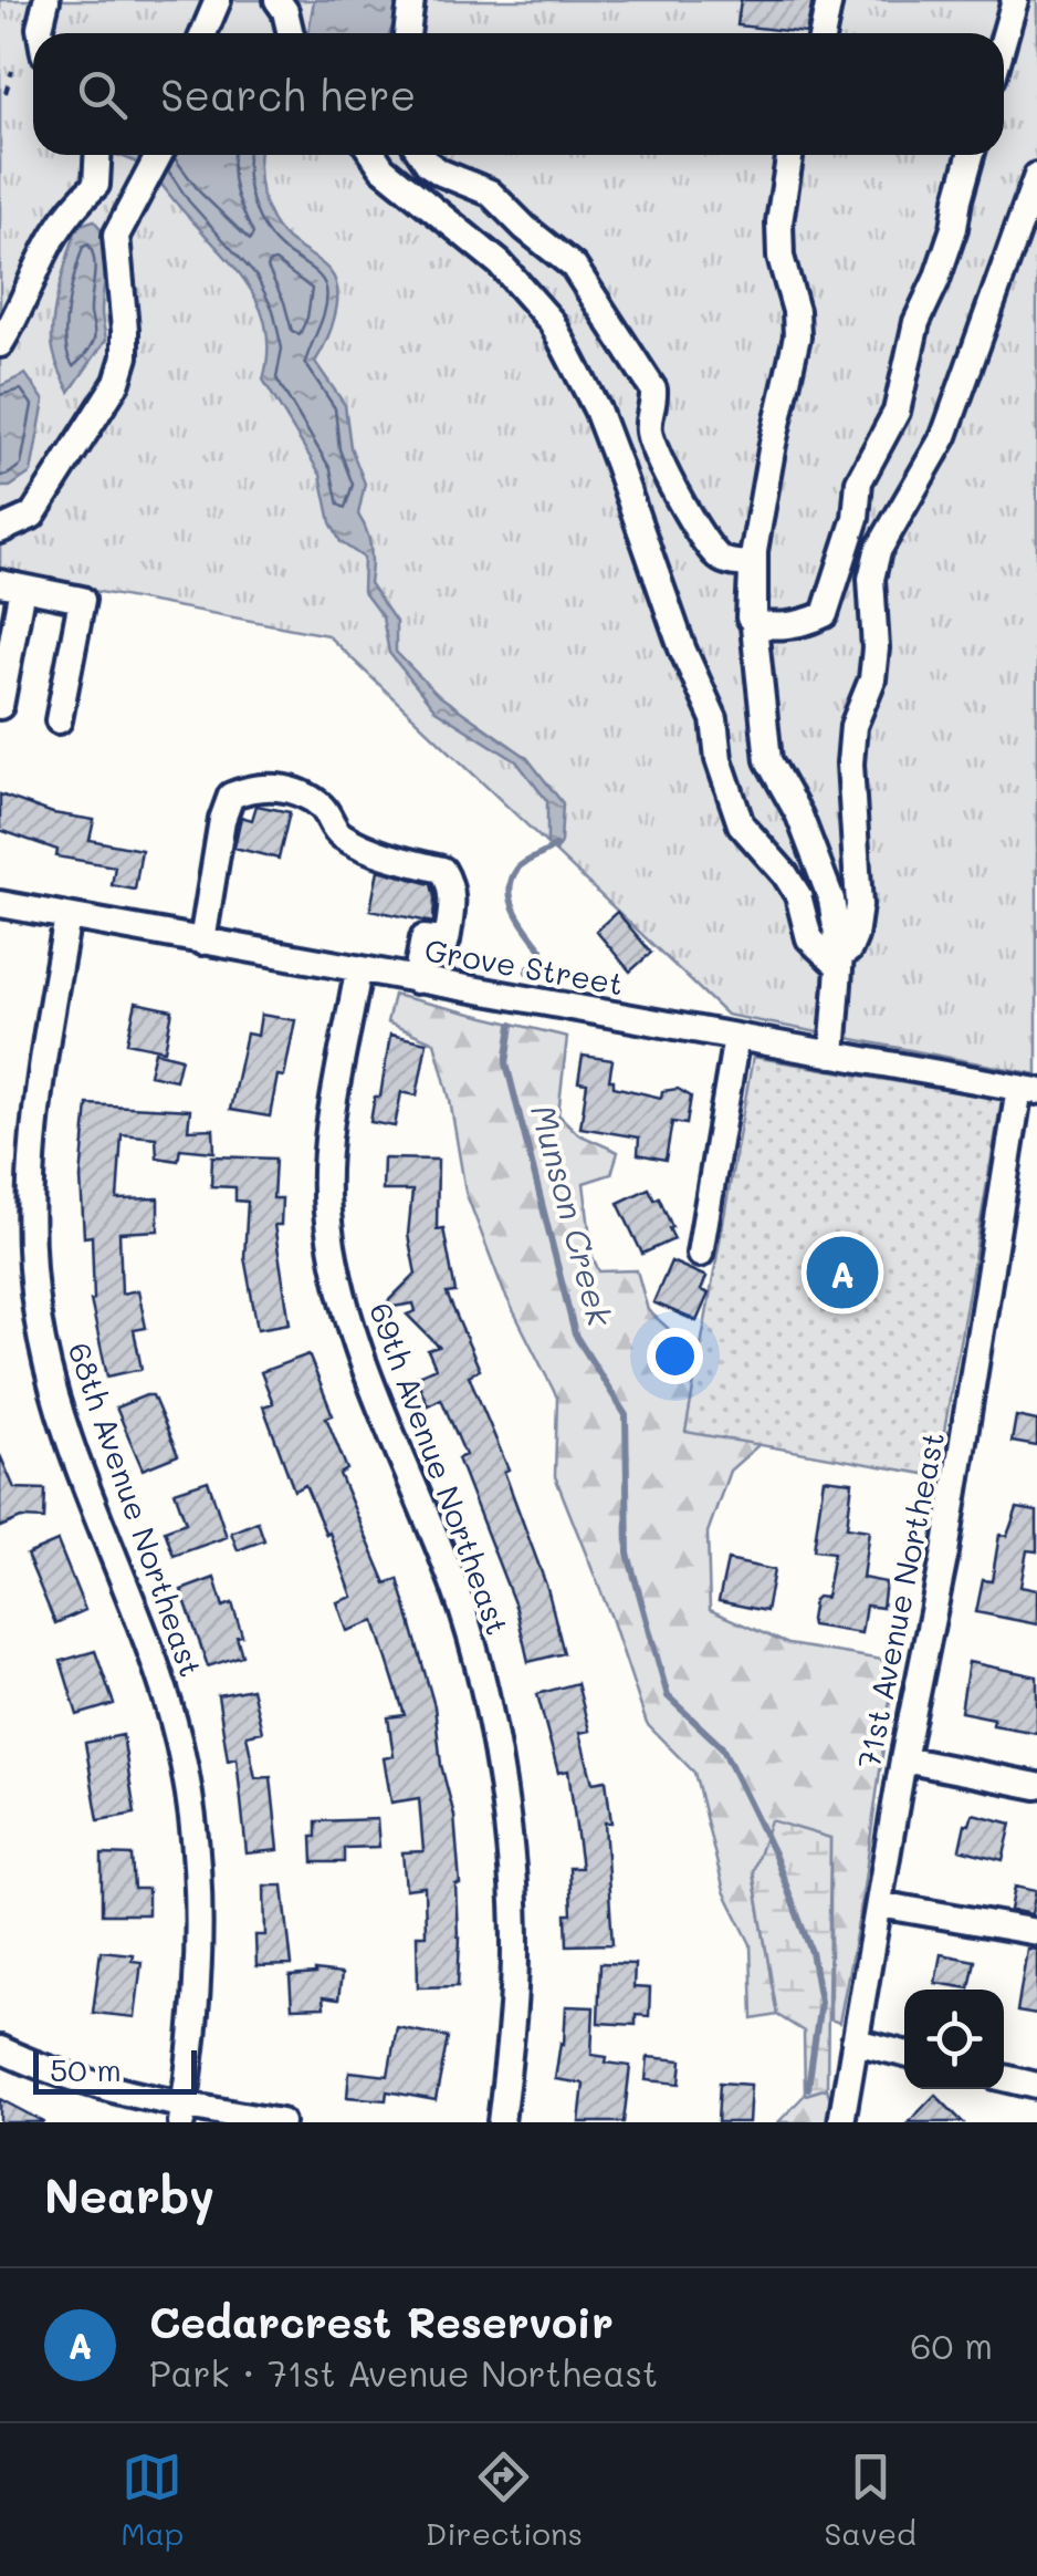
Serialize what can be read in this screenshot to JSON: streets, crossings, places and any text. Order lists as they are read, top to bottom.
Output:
{
  "streets": {
    "street": [
      "Grove Street",
      "69th Avenue Northeast",
      "68th Avenue Northeast",
      "71st Avenue Northeast"
    ]
  },
  "crossings": [
    ["Grove Street", "69th Avenue Northeast"],
    ["Grove Street", "68th Avenue Northeast"],
    ["Grove Street", "71st Avenue Northeast"]
  ],
  "water": ["Munson Creek"],
  "scale_bar": "50 m",
  "page": {
    "search": "Search here",
    "pins": "A",
    "scale": "50 m",
    "heading": "Nearby",
    "list": [
      {
        "mark": "A",
        "name": "Cedarcrest Reservoir",
        "note": "Park · 71st Avenue Northeast",
        "value": "60 m"
      }
    ],
    "nav": ["Map", "Directions", "Saved"]
  }
}
